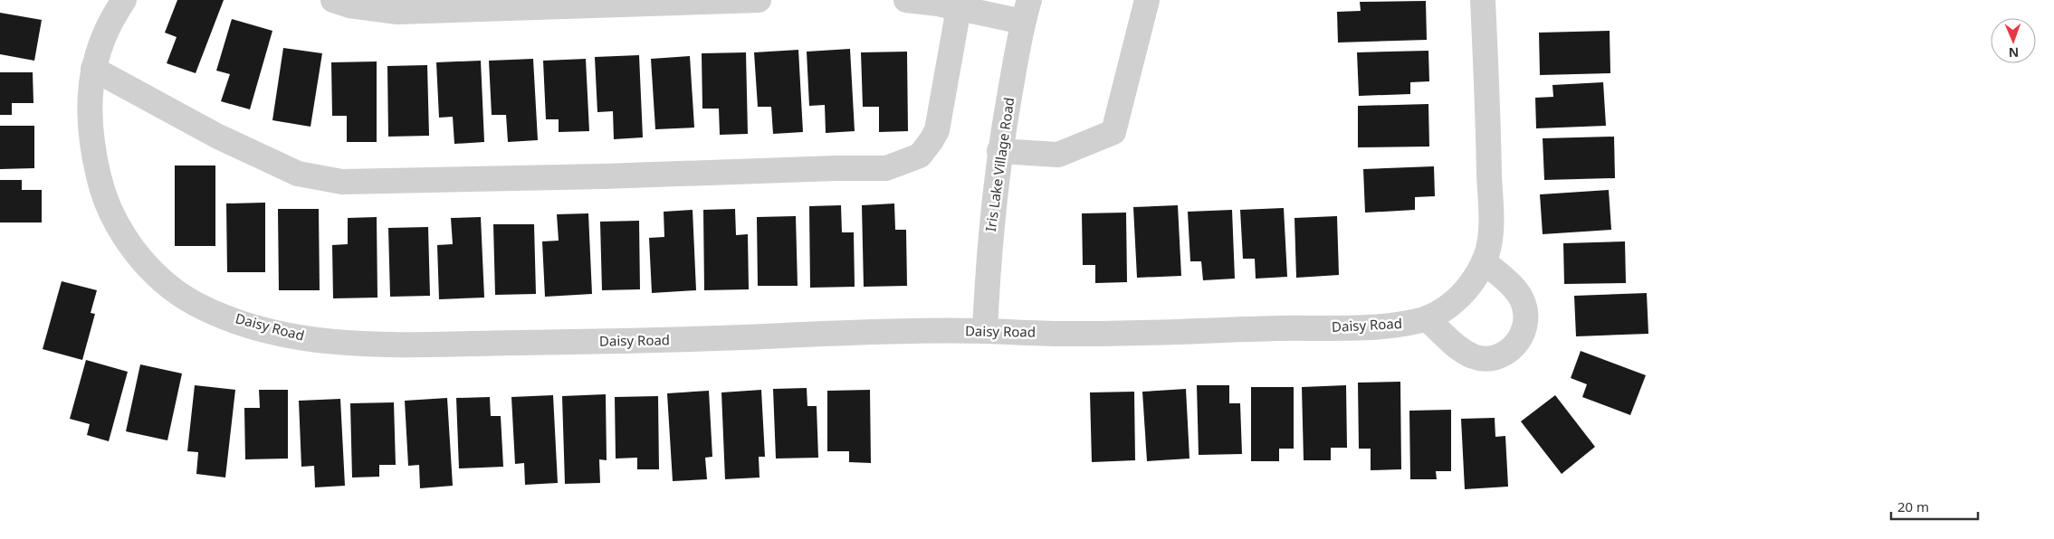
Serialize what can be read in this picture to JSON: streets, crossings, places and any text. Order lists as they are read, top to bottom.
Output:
{
  "streets": {
    "street": ["Iris Lake Village Road", "Daisy Road"]
  },
  "crossings": [
    ["Iris Lake Village Road", "Daisy Road"]
  ],
  "scale_bar": "20 m",
  "north": "bottom"
}
